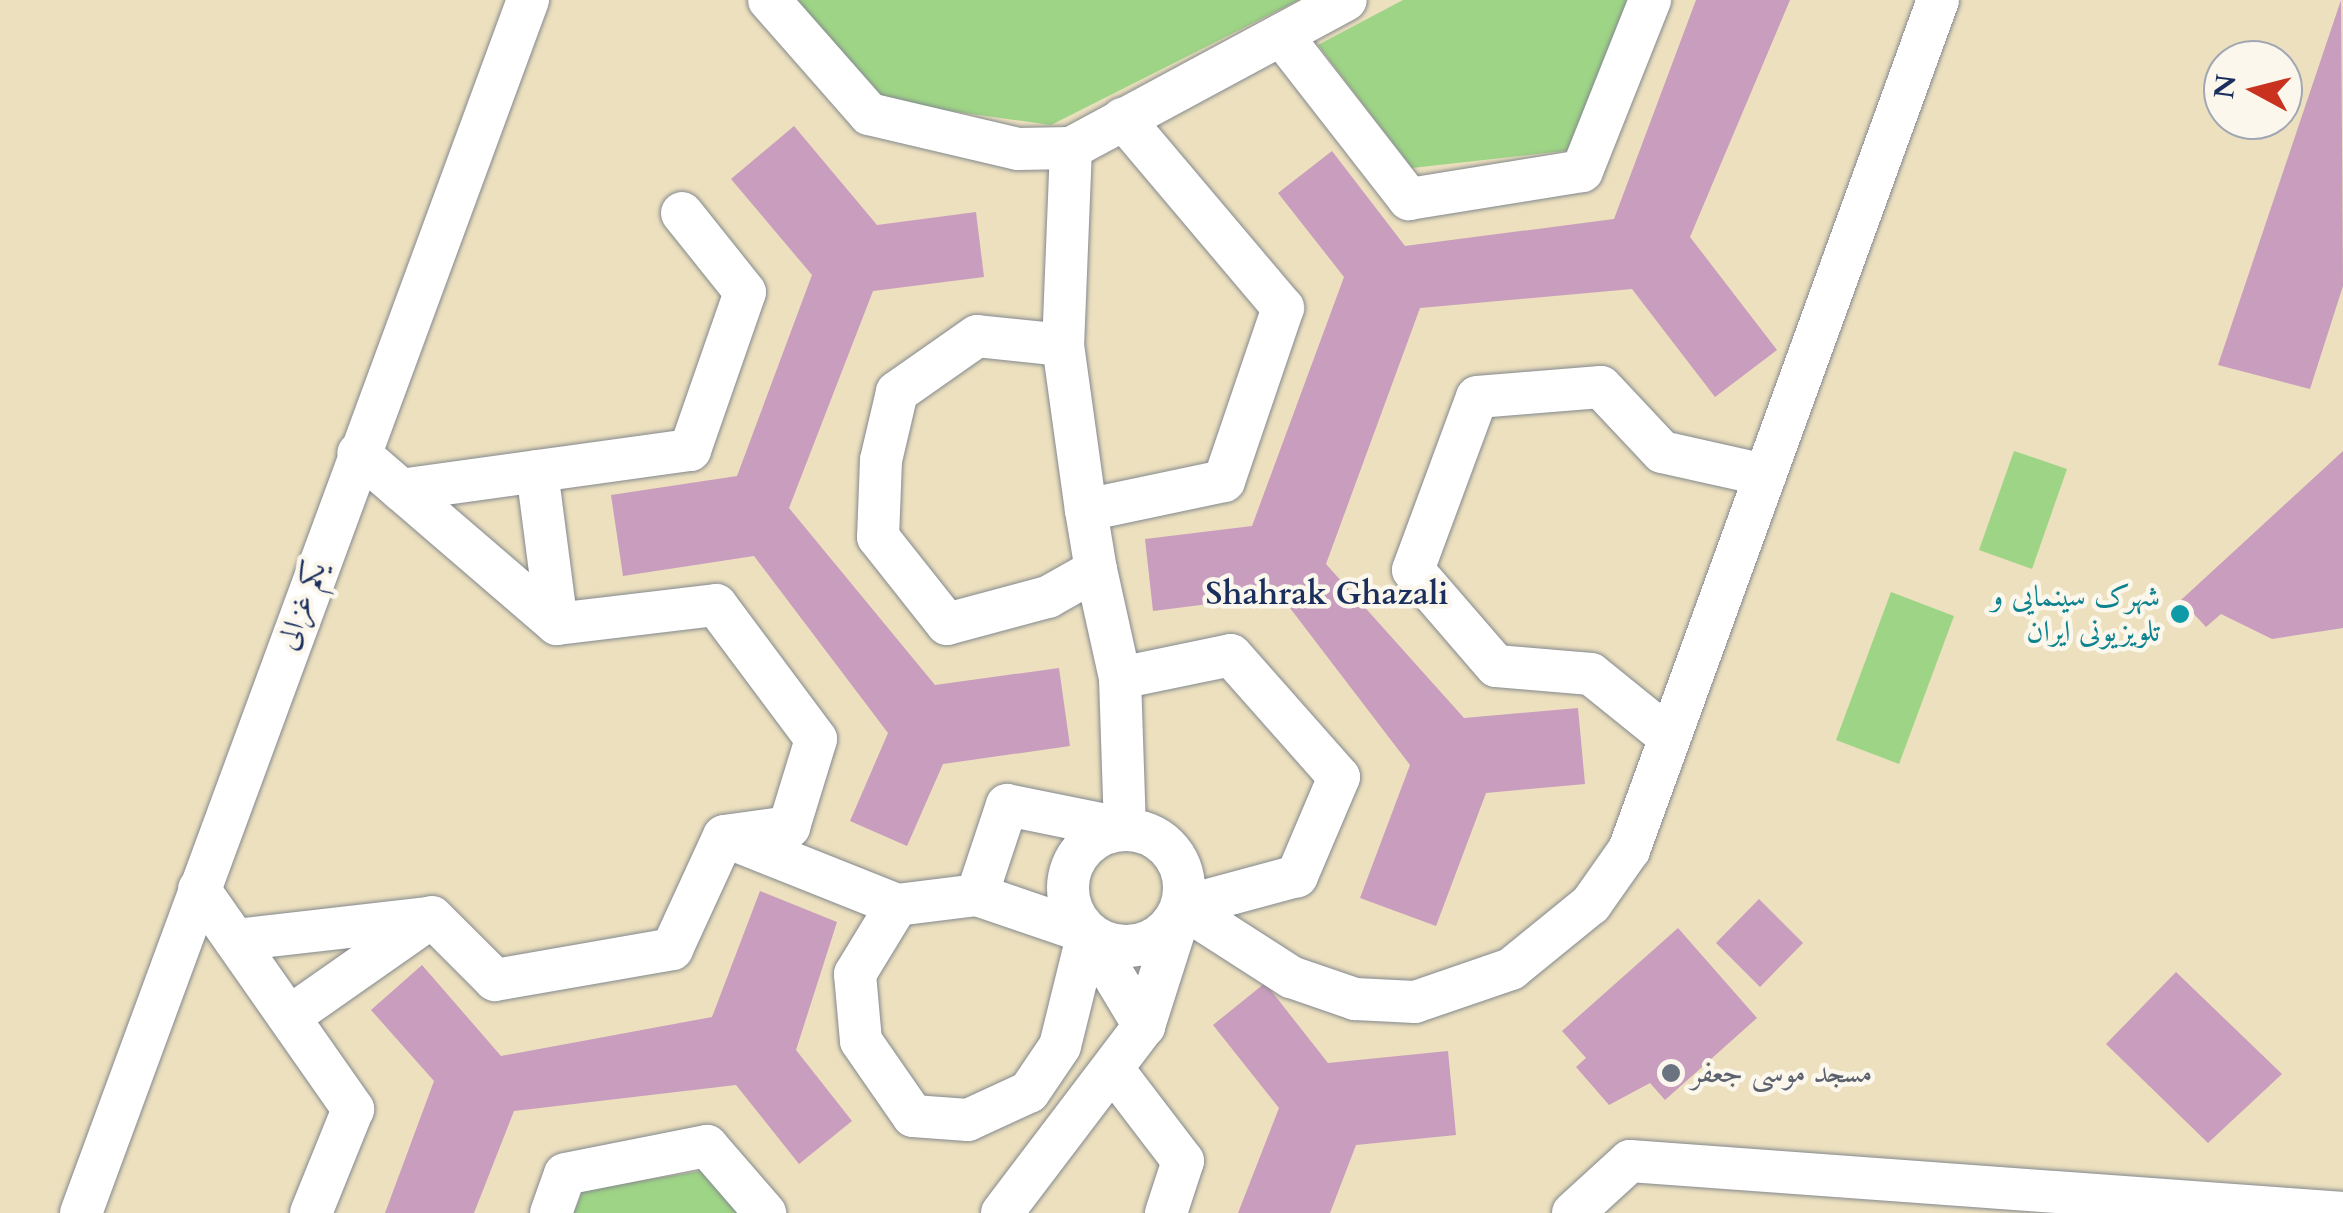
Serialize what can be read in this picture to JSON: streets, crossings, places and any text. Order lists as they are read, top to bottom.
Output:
{
  "streets": {
    "street": ["یکم غزالی"]
  },
  "districts": ["Shahrak Ghazali"],
  "places": ["شهرک سینمایی و تلویزیونی ایران", "مسجد موسی جعفر"],
  "north": "left"
}
